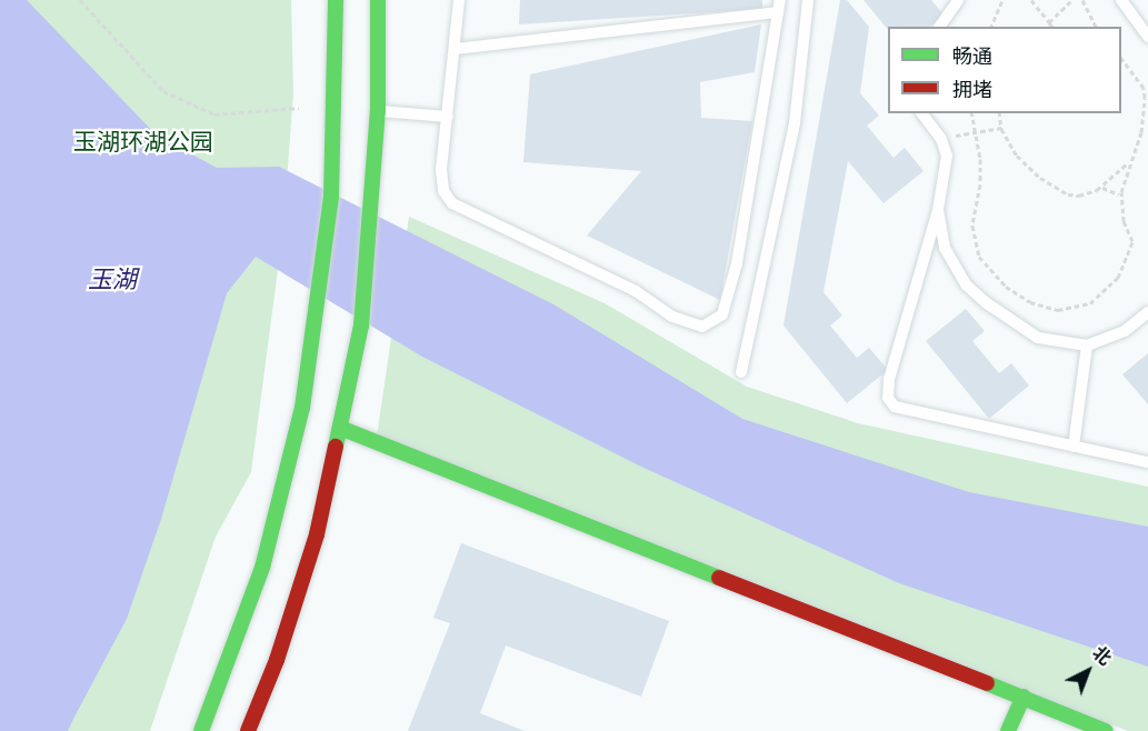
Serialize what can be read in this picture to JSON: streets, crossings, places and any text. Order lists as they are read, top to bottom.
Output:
{
  "water": ["玉湖"],
  "parks": ["玉湖环湖公园"],
  "legend": ["畅通", "拥堵"],
  "north": "top right"
}
